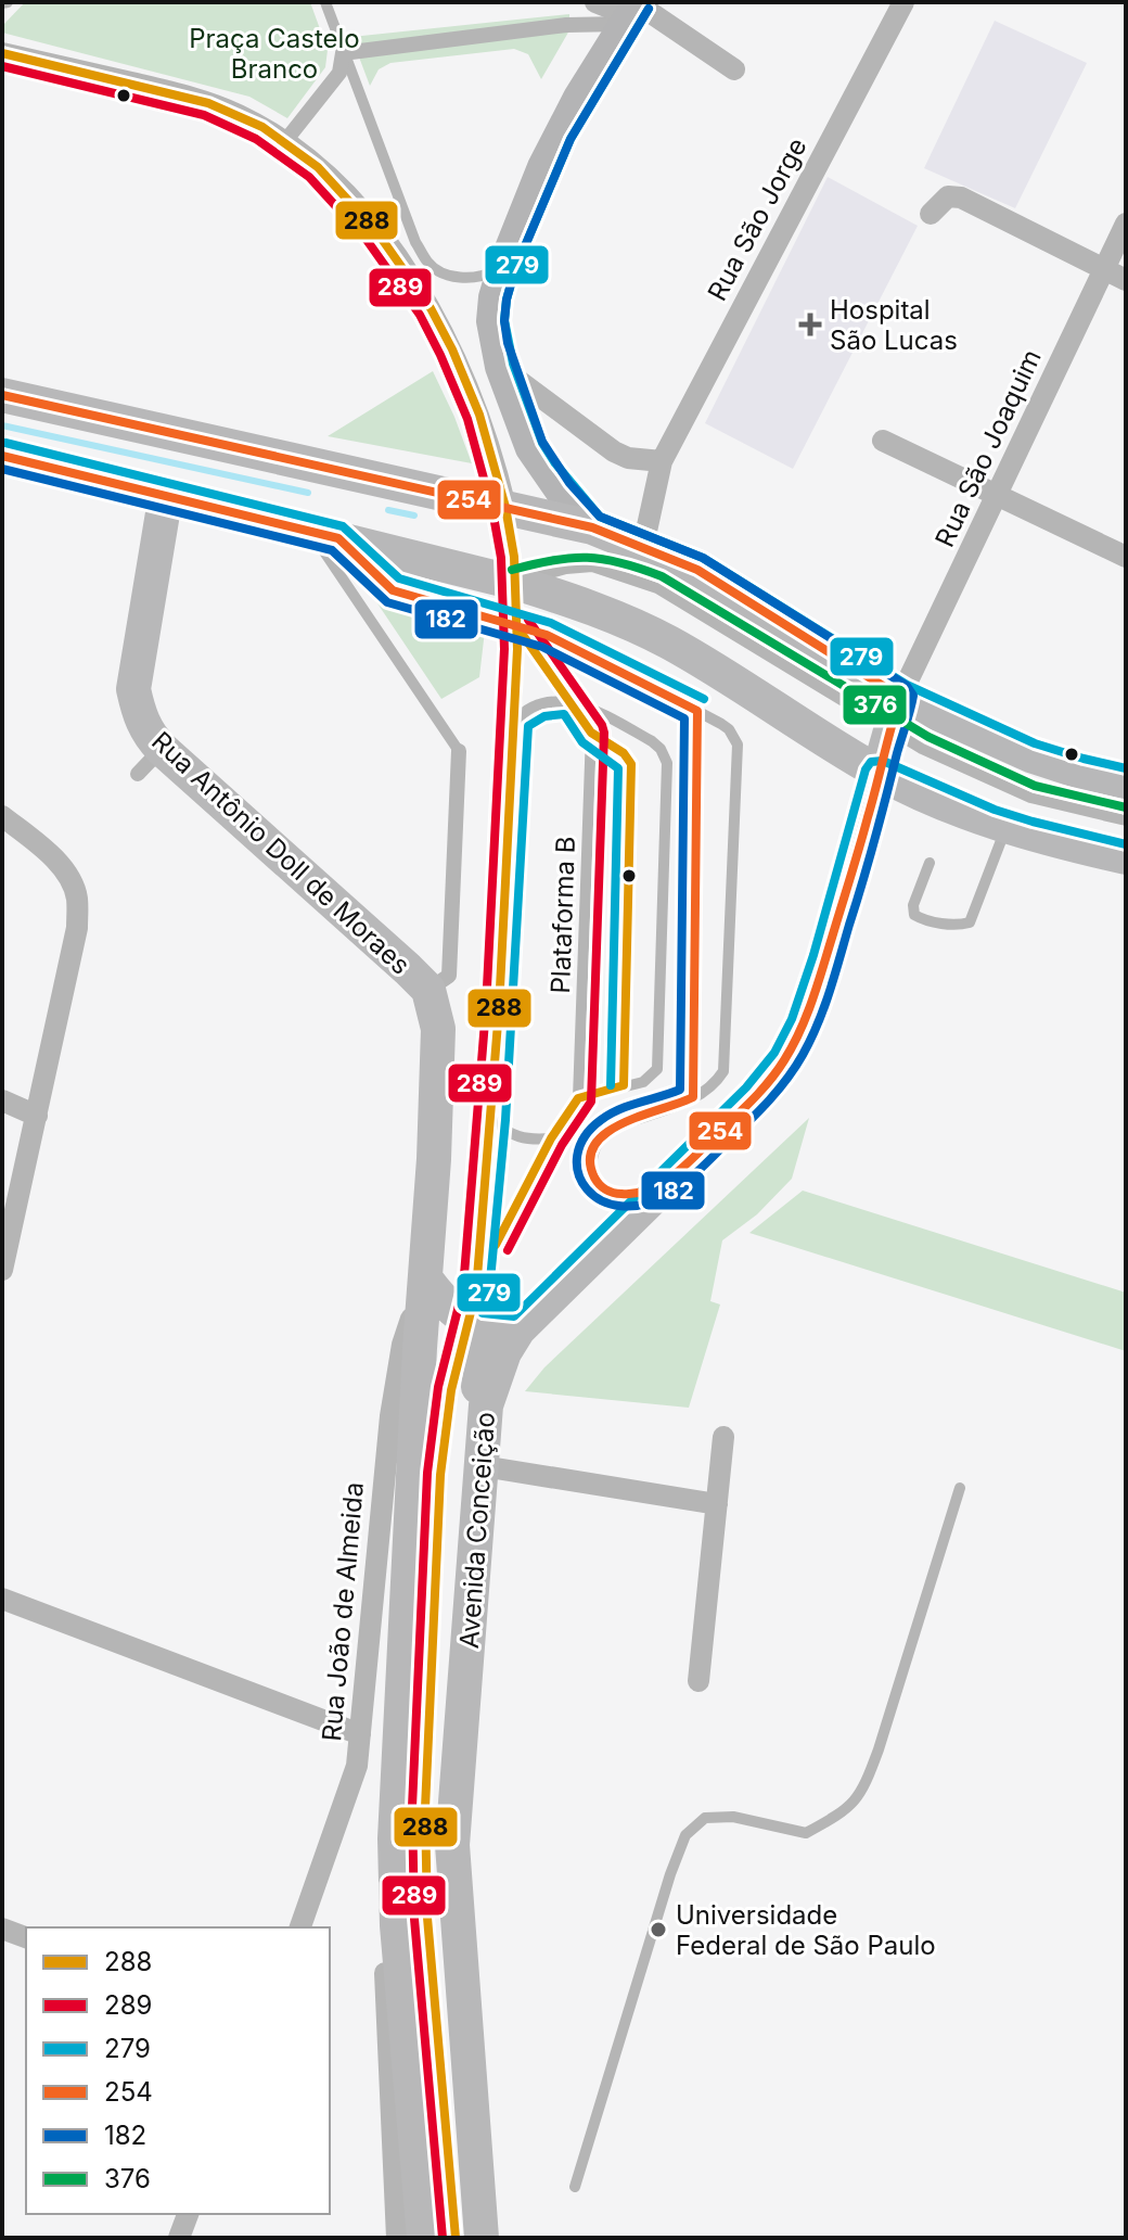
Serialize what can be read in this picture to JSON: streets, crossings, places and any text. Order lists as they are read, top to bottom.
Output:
{
  "streets": {
    "main road": ["Rua Antônio Doll de Moraes", "Avenida Conceição"],
    "street": ["Rua São Jorge", "Rua São Joaquim", "Rua João de Almeida"],
    "lane": ["Plataforma B"]
  },
  "crossings": [
    ["Rua São Joaquim", "Avenida Conceição"],
    ["Rua Antônio Doll de Moraes", "Rua João de Almeida"]
  ],
  "parks": ["Praça Castelo Branco"],
  "places": {
    "health": ["Hospital São Lucas"],
    "other": ["Universidade Federal de São Paulo"]
  },
  "lines": [
    "transit line 279",
    "transit line 182",
    "transit line 288",
    "transit line 289",
    "transit line 254",
    "transit line 376"
  ],
  "legend": [
    "288",
    "289",
    "279",
    "254",
    "182",
    "376"
  ]
}
